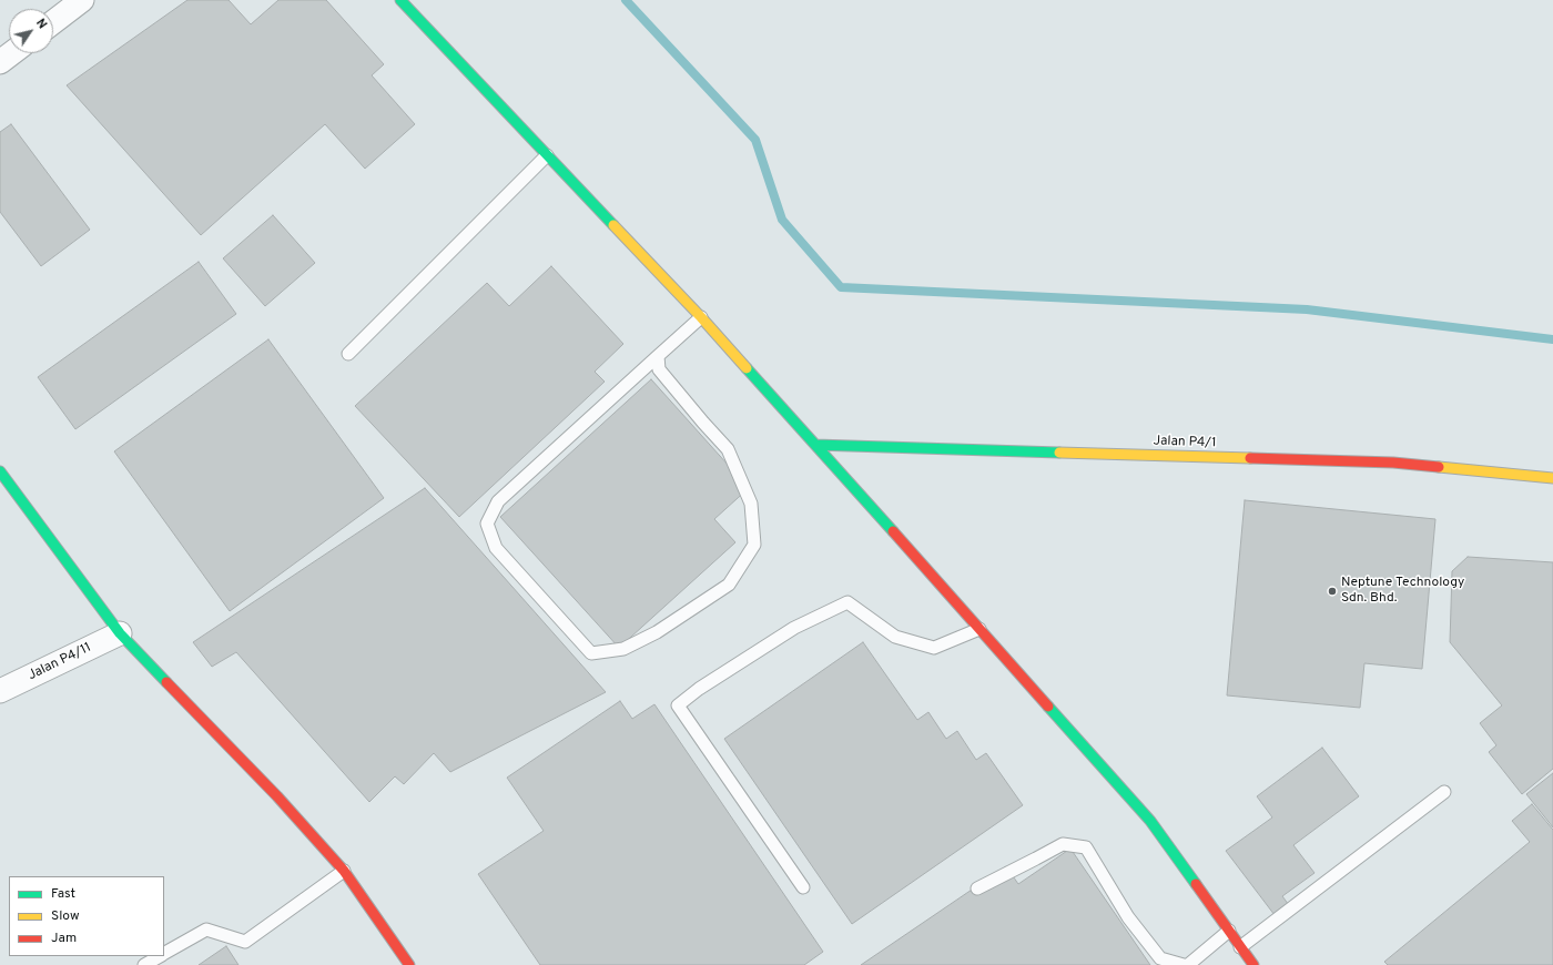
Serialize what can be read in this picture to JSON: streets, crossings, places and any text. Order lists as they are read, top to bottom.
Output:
{
  "streets": {
    "street": ["Jalan P4/1", "Jalan P4/11"]
  },
  "places": ["Neptune Technology Sdn. Bhd."],
  "legend": ["Fast", "Slow", "Jam"],
  "north": "top right"
}
